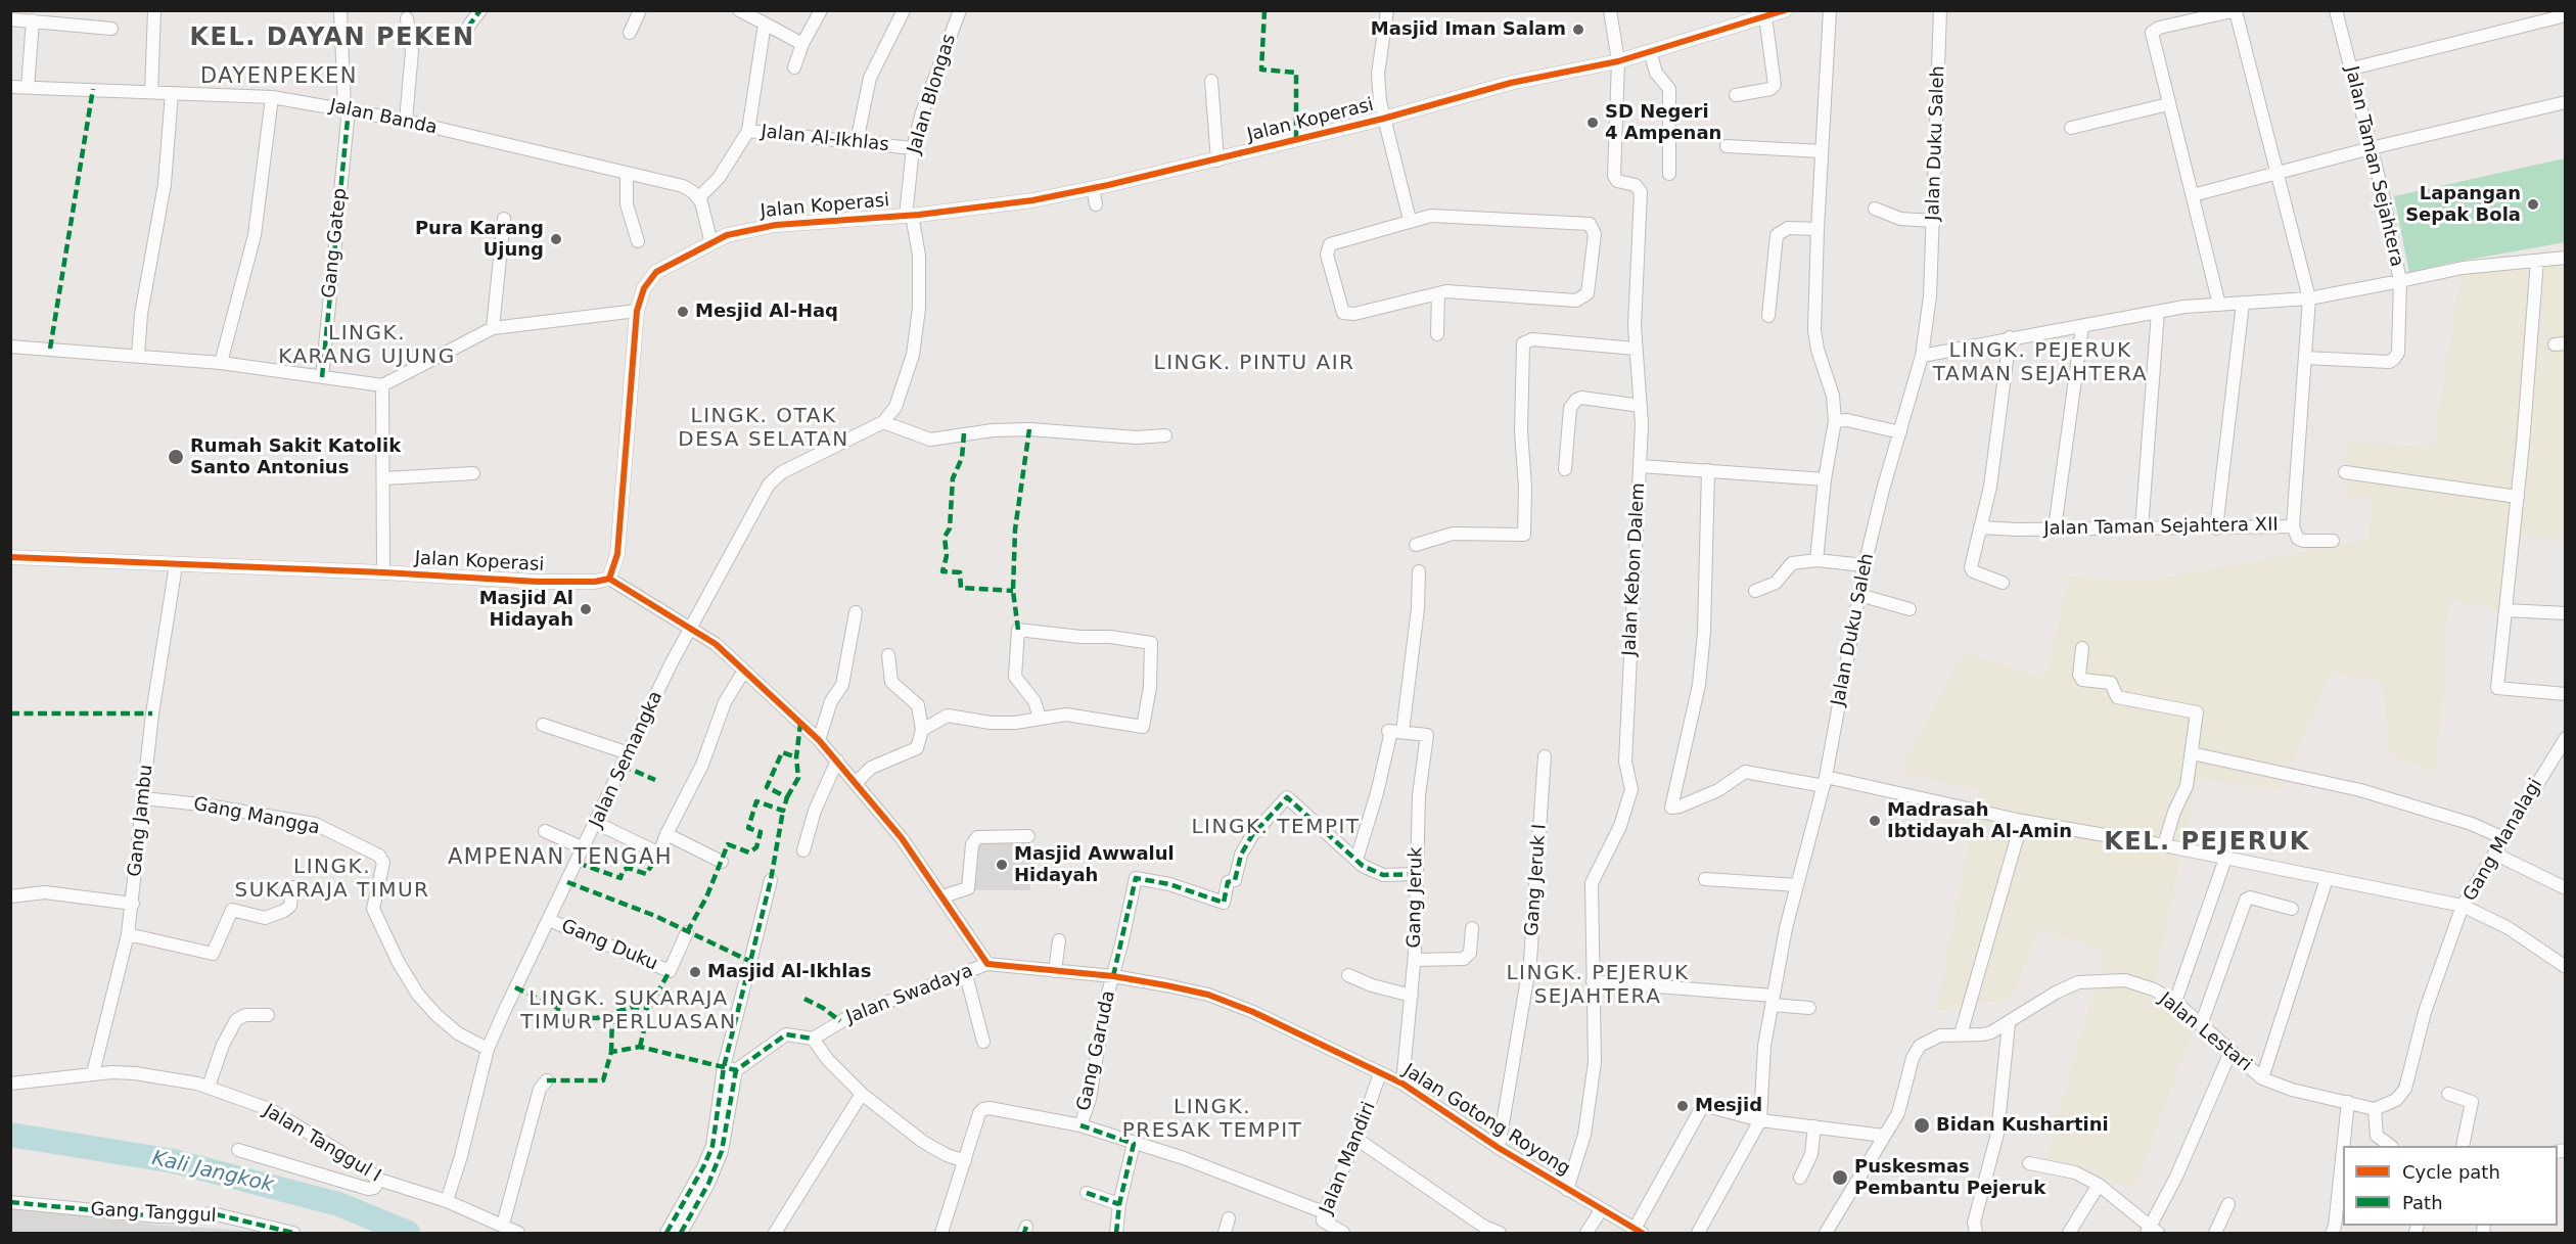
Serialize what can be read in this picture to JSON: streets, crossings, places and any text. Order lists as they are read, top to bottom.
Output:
{
  "streets": {
    "street": [
      "Jalan Blongas",
      "Jalan Banda",
      "Jalan Koperasi",
      "Jalan Al-Ikhlas",
      "Jalan Duku Saleh",
      "Jalan Taman Sejahtera",
      "Gang Gatep",
      "Jalan Taman Sejahtera XII",
      "Jalan Kebon Dalem",
      "Jalan Semangka",
      "Gang Mangga",
      "Gang Jambu",
      "Gang Manalagi",
      "Gang Jeruk I",
      "Gang Jeruk",
      "Gang Duku",
      "Jalan Swadaya",
      "Jalan Lestari",
      "Gang Garuda",
      "Jalan Gotong Royong",
      "Jalan Tanggul I",
      "Jalan Mandiri",
      "Gang Tanggul"
    ]
  },
  "crossings": [
    ["Jalan Blongas", "Jalan Koperasi"],
    ["Jalan Blongas", "Jalan Al-Ikhlas"],
    ["Jalan Blongas", "Jalan Semangka"],
    ["Jalan Banda", "Jalan Al-Ikhlas"],
    ["Jalan Banda", "Gang Gatep"],
    ["Jalan Koperasi", "Jalan Kebon Dalem"],
    ["Jalan Koperasi", "Gang Jambu"],
    ["Jalan Duku Saleh", "Jalan Taman Sejahtera"],
    ["Jalan Semangka", "Gang Mangga"],
    ["Jalan Semangka", "Gang Duku"],
    ["Jalan Semangka", "Jalan Tanggul I"],
    ["Gang Mangga", "Gang Jambu"],
    ["Gang Jambu", "Jalan Tanggul I"],
    ["Gang Jeruk I", "Jalan Gotong Royong"],
    ["Gang Jeruk", "Jalan Gotong Royong"],
    ["Jalan Swadaya", "Jalan Gotong Royong"],
    ["Gang Garuda", "Jalan Gotong Royong"],
    ["Gang Garuda", "Jalan Mandiri"],
    ["Jalan Gotong Royong", "Jalan Mandiri"]
  ],
  "districts": [
    "KEL. DAYAN PEKEN",
    "DAYENPEKEN",
    "LINGK. KARANG UJUNG",
    "LINGK. PEJERUK TAMAN SEJAHTERA",
    "LINGK. PINTU AIR",
    "LINGK. OTAK DESA SELATAN",
    "LINGK. TEMPIT",
    "KEL. PEJERUK",
    "AMPENAN TENGAH",
    "LINGK. SUKARAJA TIMUR",
    "LINGK. PEJERUK SEJAHTERA",
    "LINGK. SUKARAJA TIMUR PERLUASAN",
    "LINGK. PRESAK TEMPIT"
  ],
  "water": ["Kali Jangkok"],
  "places": [
    "Masjid Iman Salam",
    "SD Negeri 4 Ampenan",
    "Lapangan Sepak Bola",
    "Pura Karang Ujung",
    "Mesjid Al-Haq",
    "Rumah Sakit Katolik Santo Antonius",
    "Masjid Al Hidayah",
    "Madrasah Ibtidayah Al-Amin",
    "Masjid Awwalul Hidayah",
    "Masjid Al-Ikhlas",
    "Mesjid",
    "Bidan Kushartini",
    "Puskesmas Pembantu Pejeruk"
  ],
  "legend": ["Cycle path", "Path"]
}
